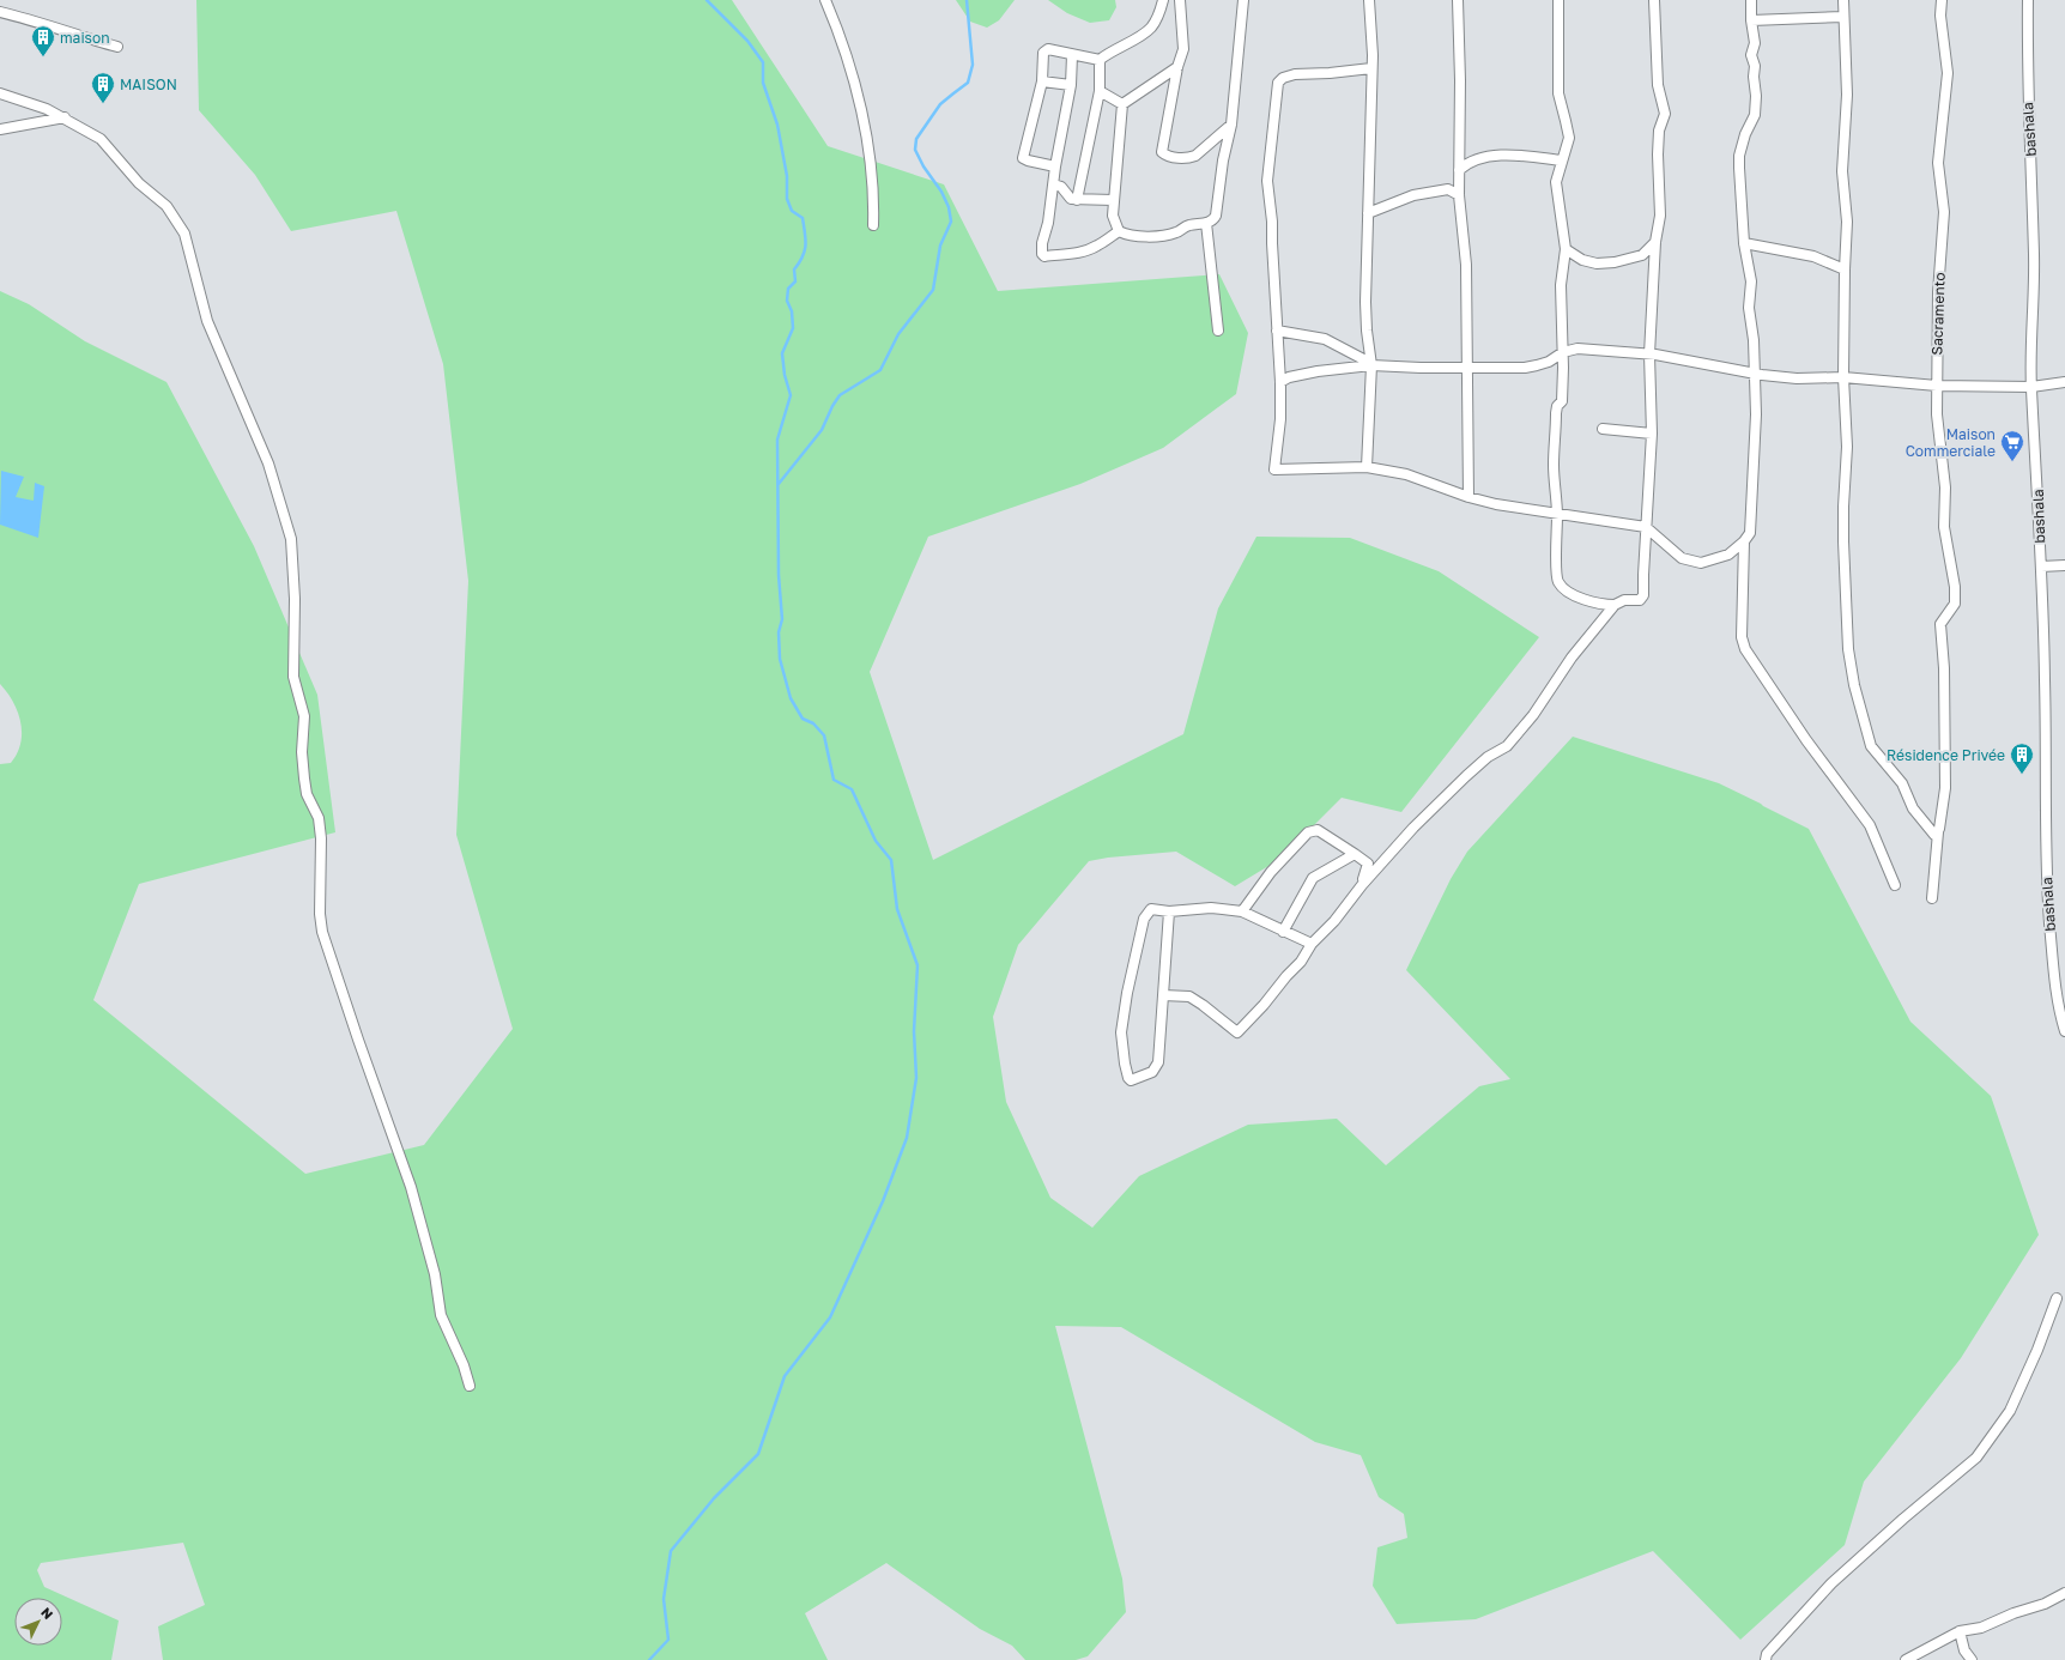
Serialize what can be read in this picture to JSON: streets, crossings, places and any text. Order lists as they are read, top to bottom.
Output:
{
  "streets": {
    "street": ["bashala", "Sacramento"]
  },
  "places": {
    "building": ["maison", "MAISON", "Résidence Privée"],
    "supermarket": ["Maison Commerciale"]
  },
  "north": "top right"
}
